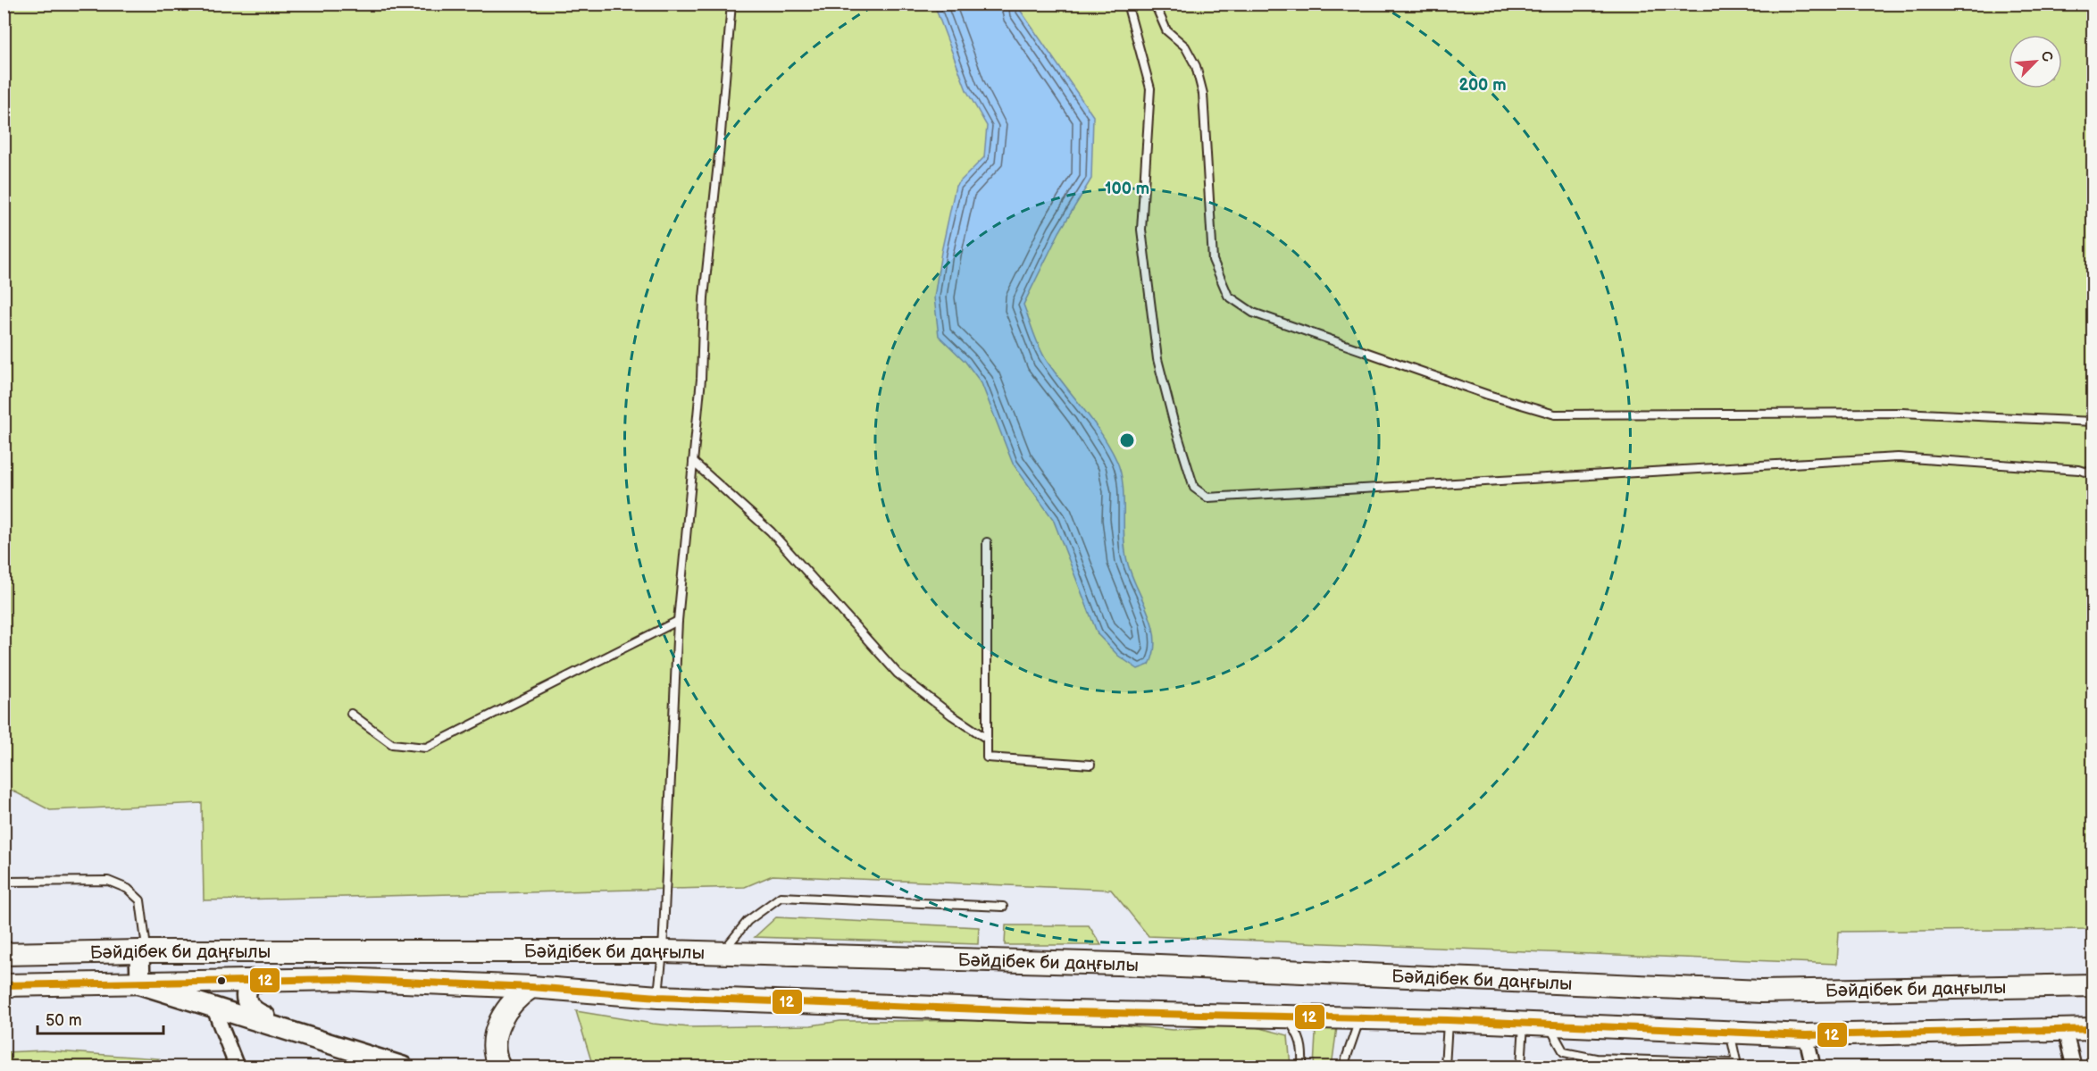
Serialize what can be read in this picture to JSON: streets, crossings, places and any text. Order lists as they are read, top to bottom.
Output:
{
  "streets": {
    "main road": ["Бәйдібек би даңғылы"]
  },
  "lines": ["transit line 12"],
  "scale_bar": "50 m",
  "north": "top right",
  "rings": ["200 m", "100 m"]
}
